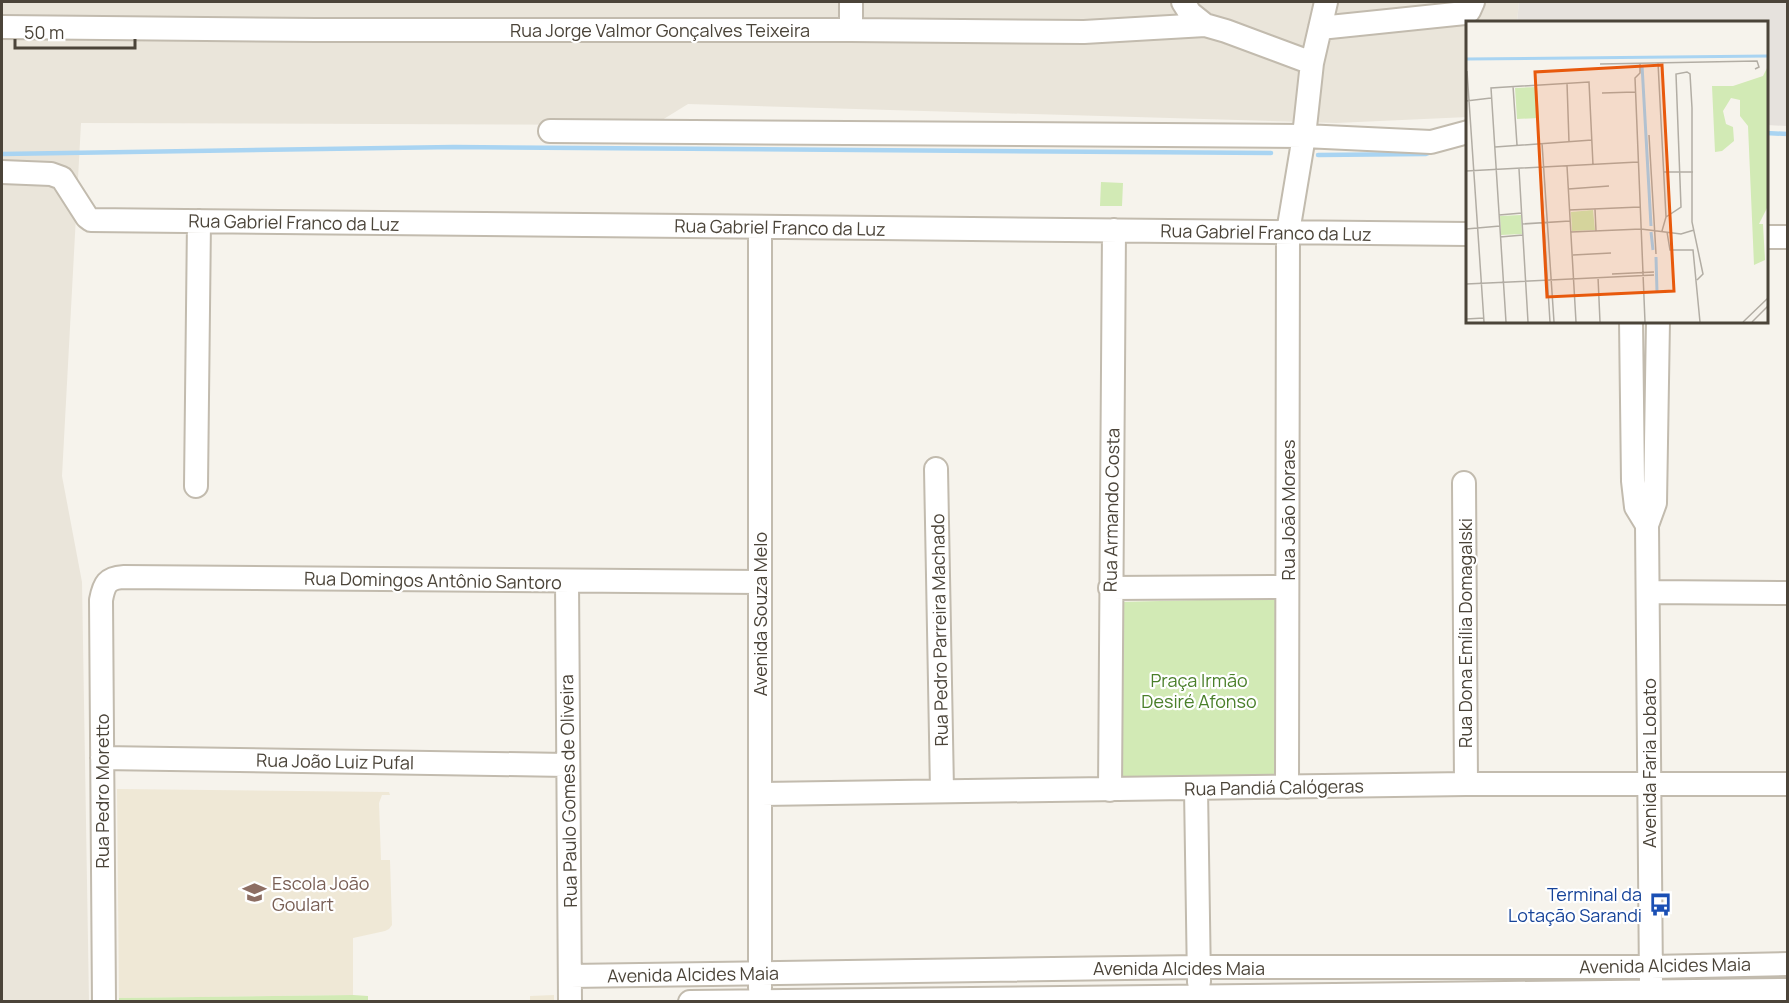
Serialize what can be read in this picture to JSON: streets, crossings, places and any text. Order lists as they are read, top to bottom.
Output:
{
  "streets": {
    "street": [
      "Rua Jorge Valmor Gonçalves Teixeira",
      "Rua Gabriel Franco da Luz",
      "Rua Armando Costa",
      "Rua João Moraes",
      "Rua Domingos Antônio Santoro",
      "Avenida Souza Melo",
      "Rua Pedro Parreira Machado",
      "Rua Dona Emília Domagalski",
      "Rua João Luiz Pufal",
      "Avenida Faria Lobato",
      "Rua Pandiá Calógeras",
      "Rua Pedro Moretto",
      "Rua Paulo Gomes de Oliveira",
      "Avenida Alcides Maia"
    ]
  },
  "crossings": [
    ["Rua Jorge Valmor Gonçalves Teixeira", "Rua João Moraes"],
    ["Rua Gabriel Franco da Luz", "Rua Armando Costa"],
    ["Rua Gabriel Franco da Luz", "Rua João Moraes"],
    ["Rua Gabriel Franco da Luz", "Avenida Souza Melo"],
    ["Rua Armando Costa", "Rua Pandiá Calógeras"],
    ["Rua João Moraes", "Rua Pandiá Calógeras"],
    ["Rua Domingos Antônio Santoro", "Avenida Souza Melo"],
    ["Rua Domingos Antônio Santoro", "Rua Pedro Moretto"],
    ["Rua Domingos Antônio Santoro", "Rua Paulo Gomes de Oliveira"],
    ["Avenida Souza Melo", "Rua Pandiá Calógeras"],
    ["Avenida Souza Melo", "Avenida Alcides Maia"],
    ["Rua Pedro Parreira Machado", "Rua Pandiá Calógeras"],
    ["Rua Dona Emília Domagalski", "Rua Pandiá Calógeras"],
    ["Rua João Luiz Pufal", "Rua Pedro Moretto"],
    ["Rua João Luiz Pufal", "Rua Paulo Gomes de Oliveira"],
    ["Avenida Faria Lobato", "Rua Pandiá Calógeras"],
    ["Avenida Faria Lobato", "Avenida Alcides Maia"],
    ["Rua Paulo Gomes de Oliveira", "Avenida Alcides Maia"]
  ],
  "parks": ["Praça Irmão Desiré Afonso"],
  "places": {
    "school or university": ["Escola João Goulart"],
    "bus stop": ["Terminal da Lotação Sarandi"]
  },
  "scale_bar": "50 m"
}
